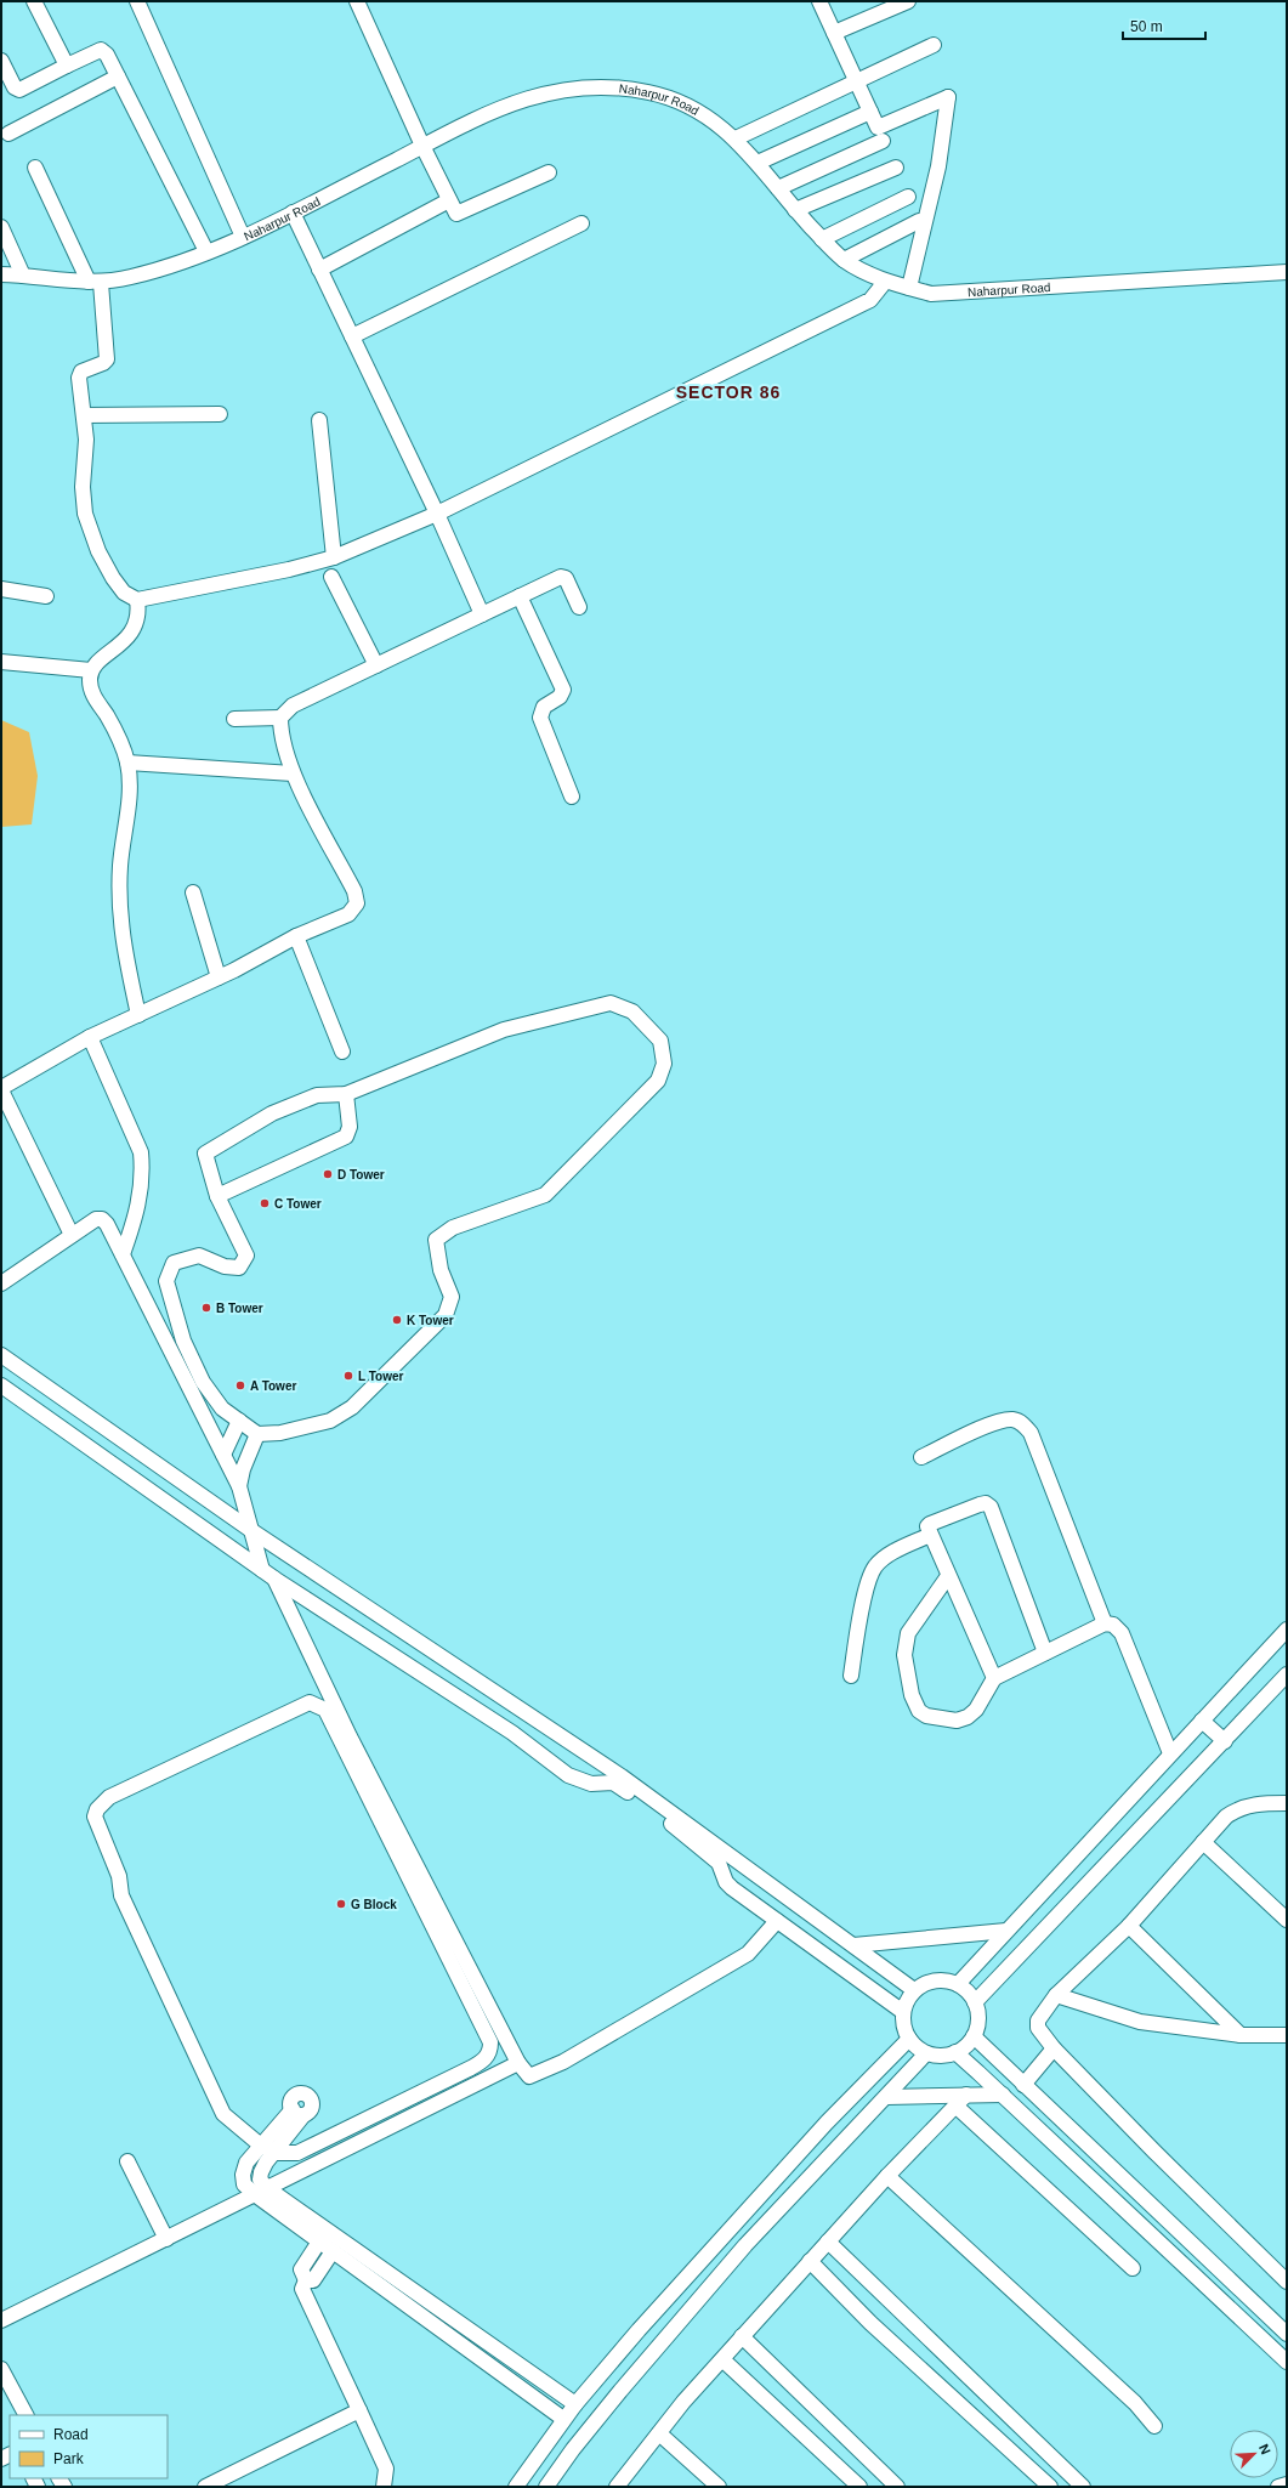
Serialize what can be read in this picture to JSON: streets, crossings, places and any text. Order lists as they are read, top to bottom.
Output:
{
  "streets": {
    "street": ["Naharpur Road"]
  },
  "districts": ["SECTOR 86"],
  "places": [
    "D Tower",
    "C Tower",
    "B Tower",
    "K Tower",
    "L Tower",
    "A Tower",
    "G Block"
  ],
  "legend": ["Road", "Park"],
  "scale_bar": "50 m",
  "north": "top right"
}
